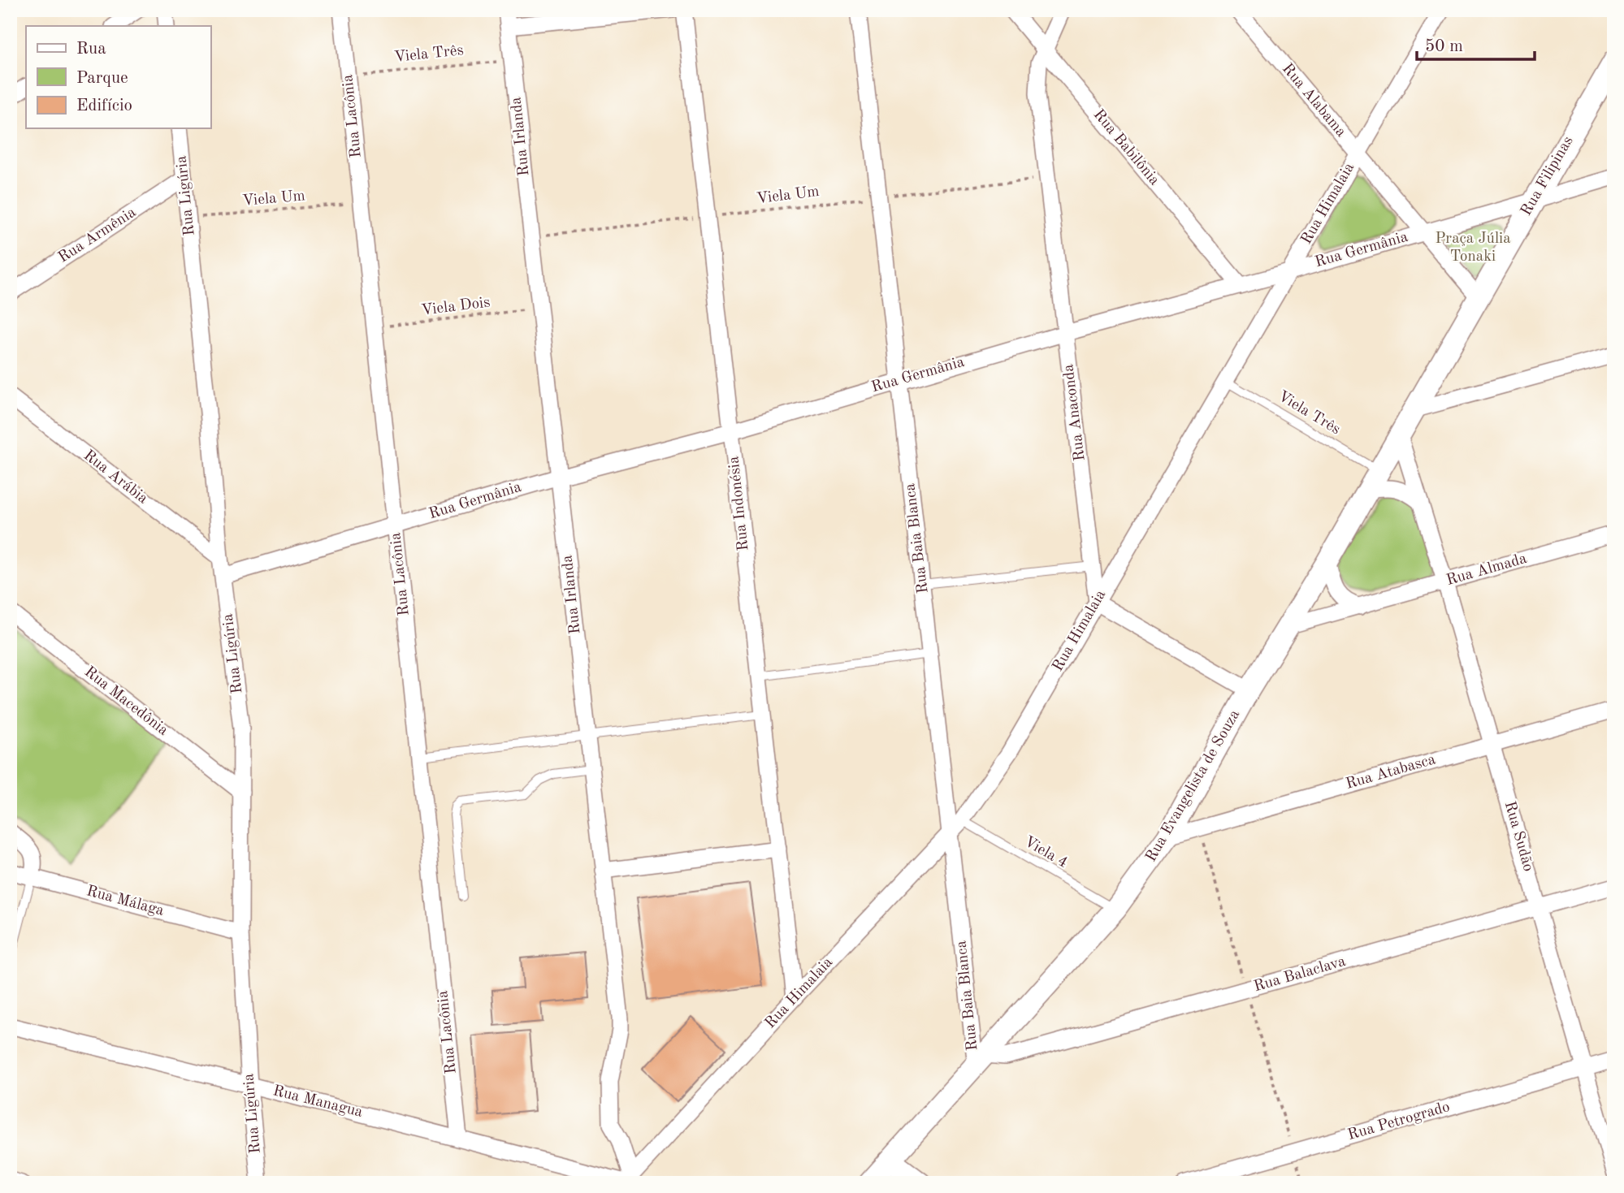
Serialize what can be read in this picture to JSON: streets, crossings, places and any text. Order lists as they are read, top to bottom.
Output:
{
  "streets": {
    "main road": ["Rua Filipinas", "Rua Evangelista de Souza"],
    "street": [
      "Rua Alabama",
      "Rua Lacônia",
      "Rua Irlanda",
      "Rua Babilônia",
      "Rua Ligúria",
      "Rua Himalaia",
      "Rua Armênia",
      "Rua Germânia",
      "Rua Anaconda",
      "Rua Arábia",
      "Rua Indonésia",
      "Rua Baia Blanca",
      "Rua Almada",
      "Rua Macedônia",
      "Rua Atabasca",
      "Rua Sudão",
      "Rua Málaga",
      "Rua Balaclava",
      "Rua Managua",
      "Rua Petrogrado"
    ],
    "lane": ["Viela Três", "Viela 4"],
    "path": ["Viela Um", "Viela Dois"]
  },
  "crossings": [
    ["Viela Três", "Rua Lacônia"],
    ["Viela Três", "Rua Irlanda"],
    ["Viela Três", "Rua Himalaia"],
    ["Viela Três", "Rua Evangelista de Souza"],
    ["Rua Alabama", "Rua Filipinas"],
    ["Rua Alabama", "Rua Himalaia"],
    ["Rua Alabama", "Rua Germânia"],
    ["Rua Lacônia", "Viela Um"],
    ["Rua Lacônia", "Rua Germânia"],
    ["Rua Lacônia", "Viela Dois"],
    ["Rua Lacônia", "Rua Managua"],
    ["Rua Irlanda", "Viela Um"],
    ["Rua Irlanda", "Rua Himalaia"],
    ["Rua Irlanda", "Rua Germânia"],
    ["Rua Irlanda", "Viela Dois"],
    ["Rua Irlanda", "Rua Managua"],
    ["Rua Babilônia", "Rua Germânia"],
    ["Rua Babilônia", "Rua Anaconda"],
    ["Rua Filipinas", "Rua Germânia"],
    ["Rua Filipinas", "Rua Evangelista de Souza"],
    ["Rua Ligúria", "Viela Um"],
    ["Rua Ligúria", "Rua Armênia"],
    ["Rua Ligúria", "Rua Germânia"],
    ["Rua Ligúria", "Rua Arábia"],
    ["Rua Ligúria", "Rua Macedônia"],
    ["Rua Ligúria", "Rua Málaga"],
    ["Rua Ligúria", "Rua Managua"],
    ["Viela Um", "Rua Anaconda"],
    ["Viela Um", "Rua Indonésia"],
    ["Viela Um", "Rua Baia Blanca"],
    ["Rua Himalaia", "Rua Germânia"],
    ["Rua Himalaia", "Rua Anaconda"],
    ["Rua Himalaia", "Rua Indonésia"],
    ["Rua Himalaia", "Rua Baia Blanca"],
    ["Rua Himalaia", "Viela 4"],
    ["Rua Himalaia", "Rua Managua"],
    ["Rua Germânia", "Rua Anaconda"],
    ["Rua Germânia", "Rua Indonésia"],
    ["Rua Germânia", "Rua Baia Blanca"],
    ["Rua Baia Blanca", "Rua Evangelista de Souza"],
    ["Rua Baia Blanca", "Rua Balaclava"],
    ["Rua Almada", "Rua Evangelista de Souza"],
    ["Rua Almada", "Rua Sudão"],
    ["Rua Atabasca", "Rua Evangelista de Souza"],
    ["Rua Atabasca", "Rua Sudão"],
    ["Rua Evangelista de Souza", "Rua Sudão"],
    ["Rua Evangelista de Souza", "Viela 4"],
    ["Rua Evangelista de Souza", "Rua Balaclava"],
    ["Rua Sudão", "Rua Balaclava"],
    ["Rua Sudão", "Rua Petrogrado"]
  ],
  "parks": ["Praça Júlia Tonaki"],
  "legend": ["Rua", "Parque", "Edifício"],
  "scale_bar": "50 m"
}
